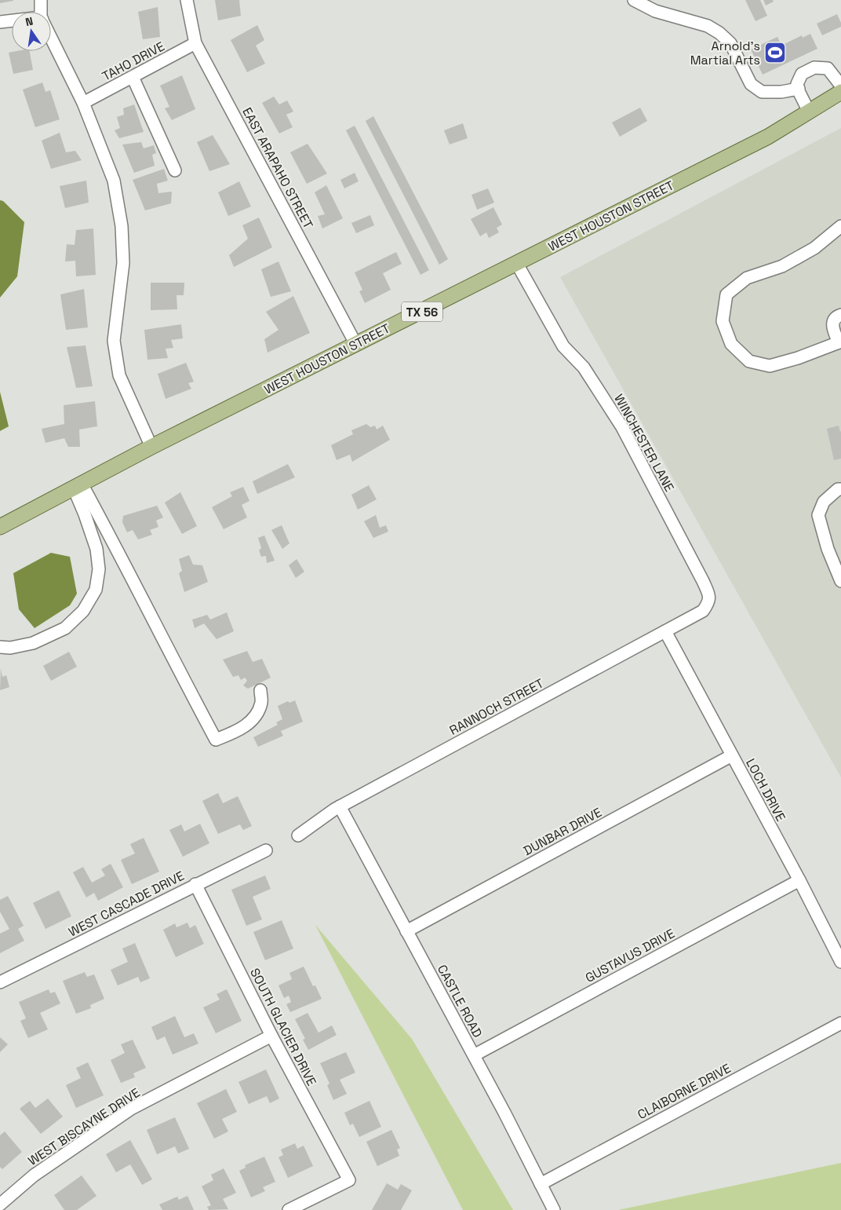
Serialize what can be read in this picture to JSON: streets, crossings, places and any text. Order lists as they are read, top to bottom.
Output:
{
  "streets": {
    "main road": ["WEST HOUSTON STREET", "TX 56"],
    "street": [
      "TAHO DRIVE",
      "EAST ARAPAHO STREET",
      "WINCHESTER LANE",
      "RANNOCH STREET",
      "LOCH DRIVE",
      "DUNBAR DRIVE",
      "WEST CASCADE DRIVE",
      "GUSTAVUS DRIVE",
      "CASTLE ROAD",
      "SOUTH GLACIER DRIVE",
      "CLAIBORNE DRIVE",
      "WEST BISCAYNE DRIVE"
    ]
  },
  "crossings": [
    ["TAHO DRIVE", "EAST ARAPAHO STREET"],
    ["EAST ARAPAHO STREET", "WEST HOUSTON STREET"],
    ["WEST HOUSTON STREET", "WINCHESTER LANE"],
    ["WINCHESTER LANE", "RANNOCH STREET"],
    ["RANNOCH STREET", "LOCH DRIVE"],
    ["RANNOCH STREET", "CASTLE ROAD"],
    ["LOCH DRIVE", "DUNBAR DRIVE"],
    ["LOCH DRIVE", "GUSTAVUS DRIVE"],
    ["DUNBAR DRIVE", "CASTLE ROAD"],
    ["WEST CASCADE DRIVE", "SOUTH GLACIER DRIVE"],
    ["GUSTAVUS DRIVE", "CASTLE ROAD"],
    ["CASTLE ROAD", "CLAIBORNE DRIVE"],
    ["SOUTH GLACIER DRIVE", "WEST BISCAYNE DRIVE"]
  ],
  "places": {
    "sports": ["Arnold’s Martial Arts"]
  },
  "north": "top"
}
